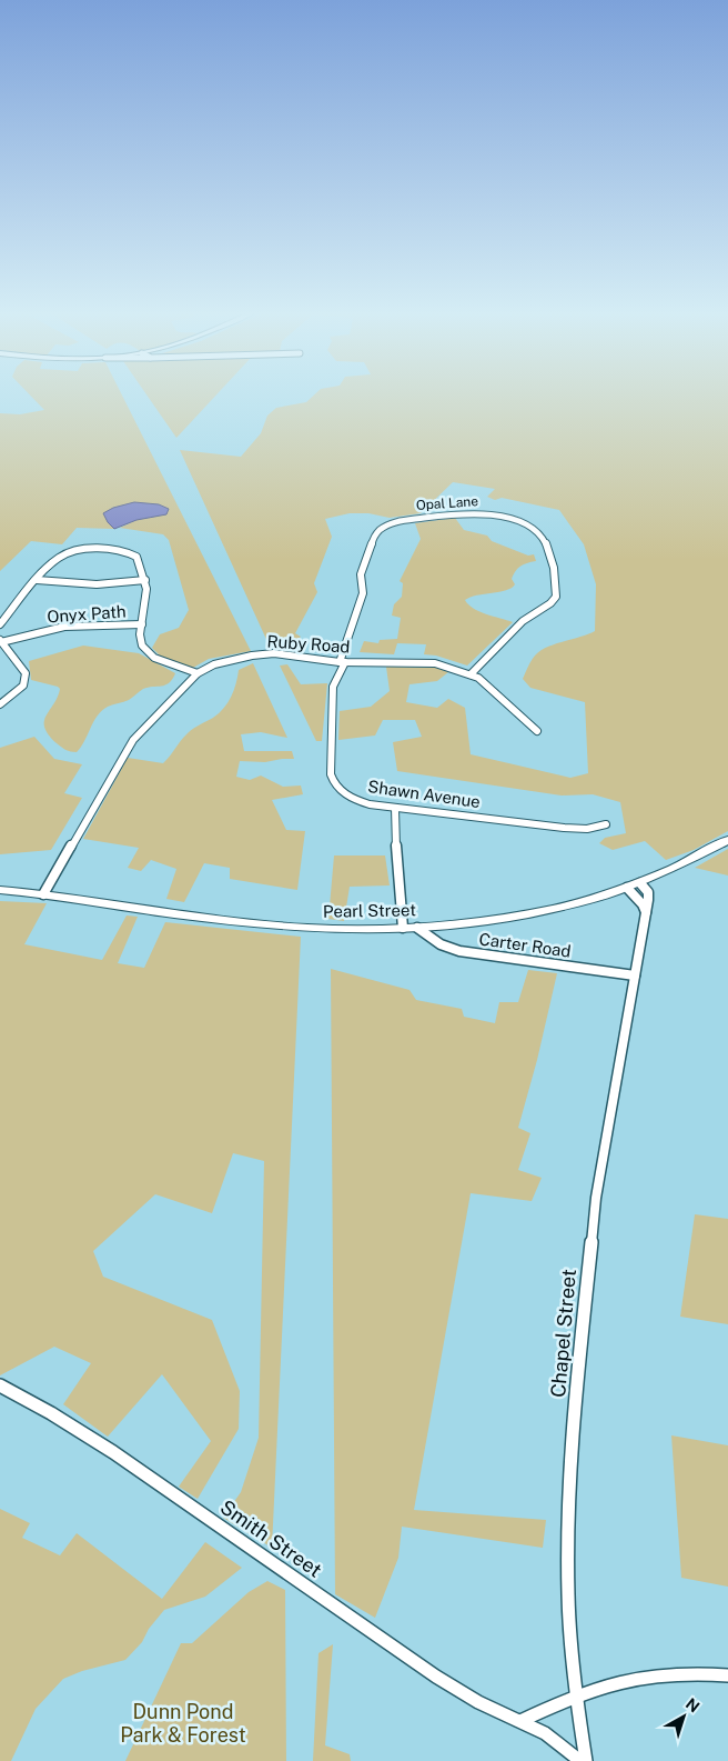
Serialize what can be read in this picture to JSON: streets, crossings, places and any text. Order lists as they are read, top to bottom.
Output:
{
  "streets": {
    "main road": ["Pearl Street"],
    "street": [
      "Opal Lane",
      "Onyx Path",
      "Ruby Road",
      "Shawn Avenue",
      "Carter Road",
      "Chapel Street",
      "Smith Street"
    ]
  },
  "crossings": [
    ["Opal Lane", "Ruby Road"],
    ["Opal Lane", "Shawn Avenue"],
    ["Ruby Road", "Shawn Avenue"],
    ["Ruby Road", "Pearl Street"],
    ["Pearl Street", "Carter Road"],
    ["Pearl Street", "Chapel Street"],
    ["Carter Road", "Chapel Street"]
  ],
  "parks": ["Dunn Pond Park & Forest"],
  "north": "top right"
}
